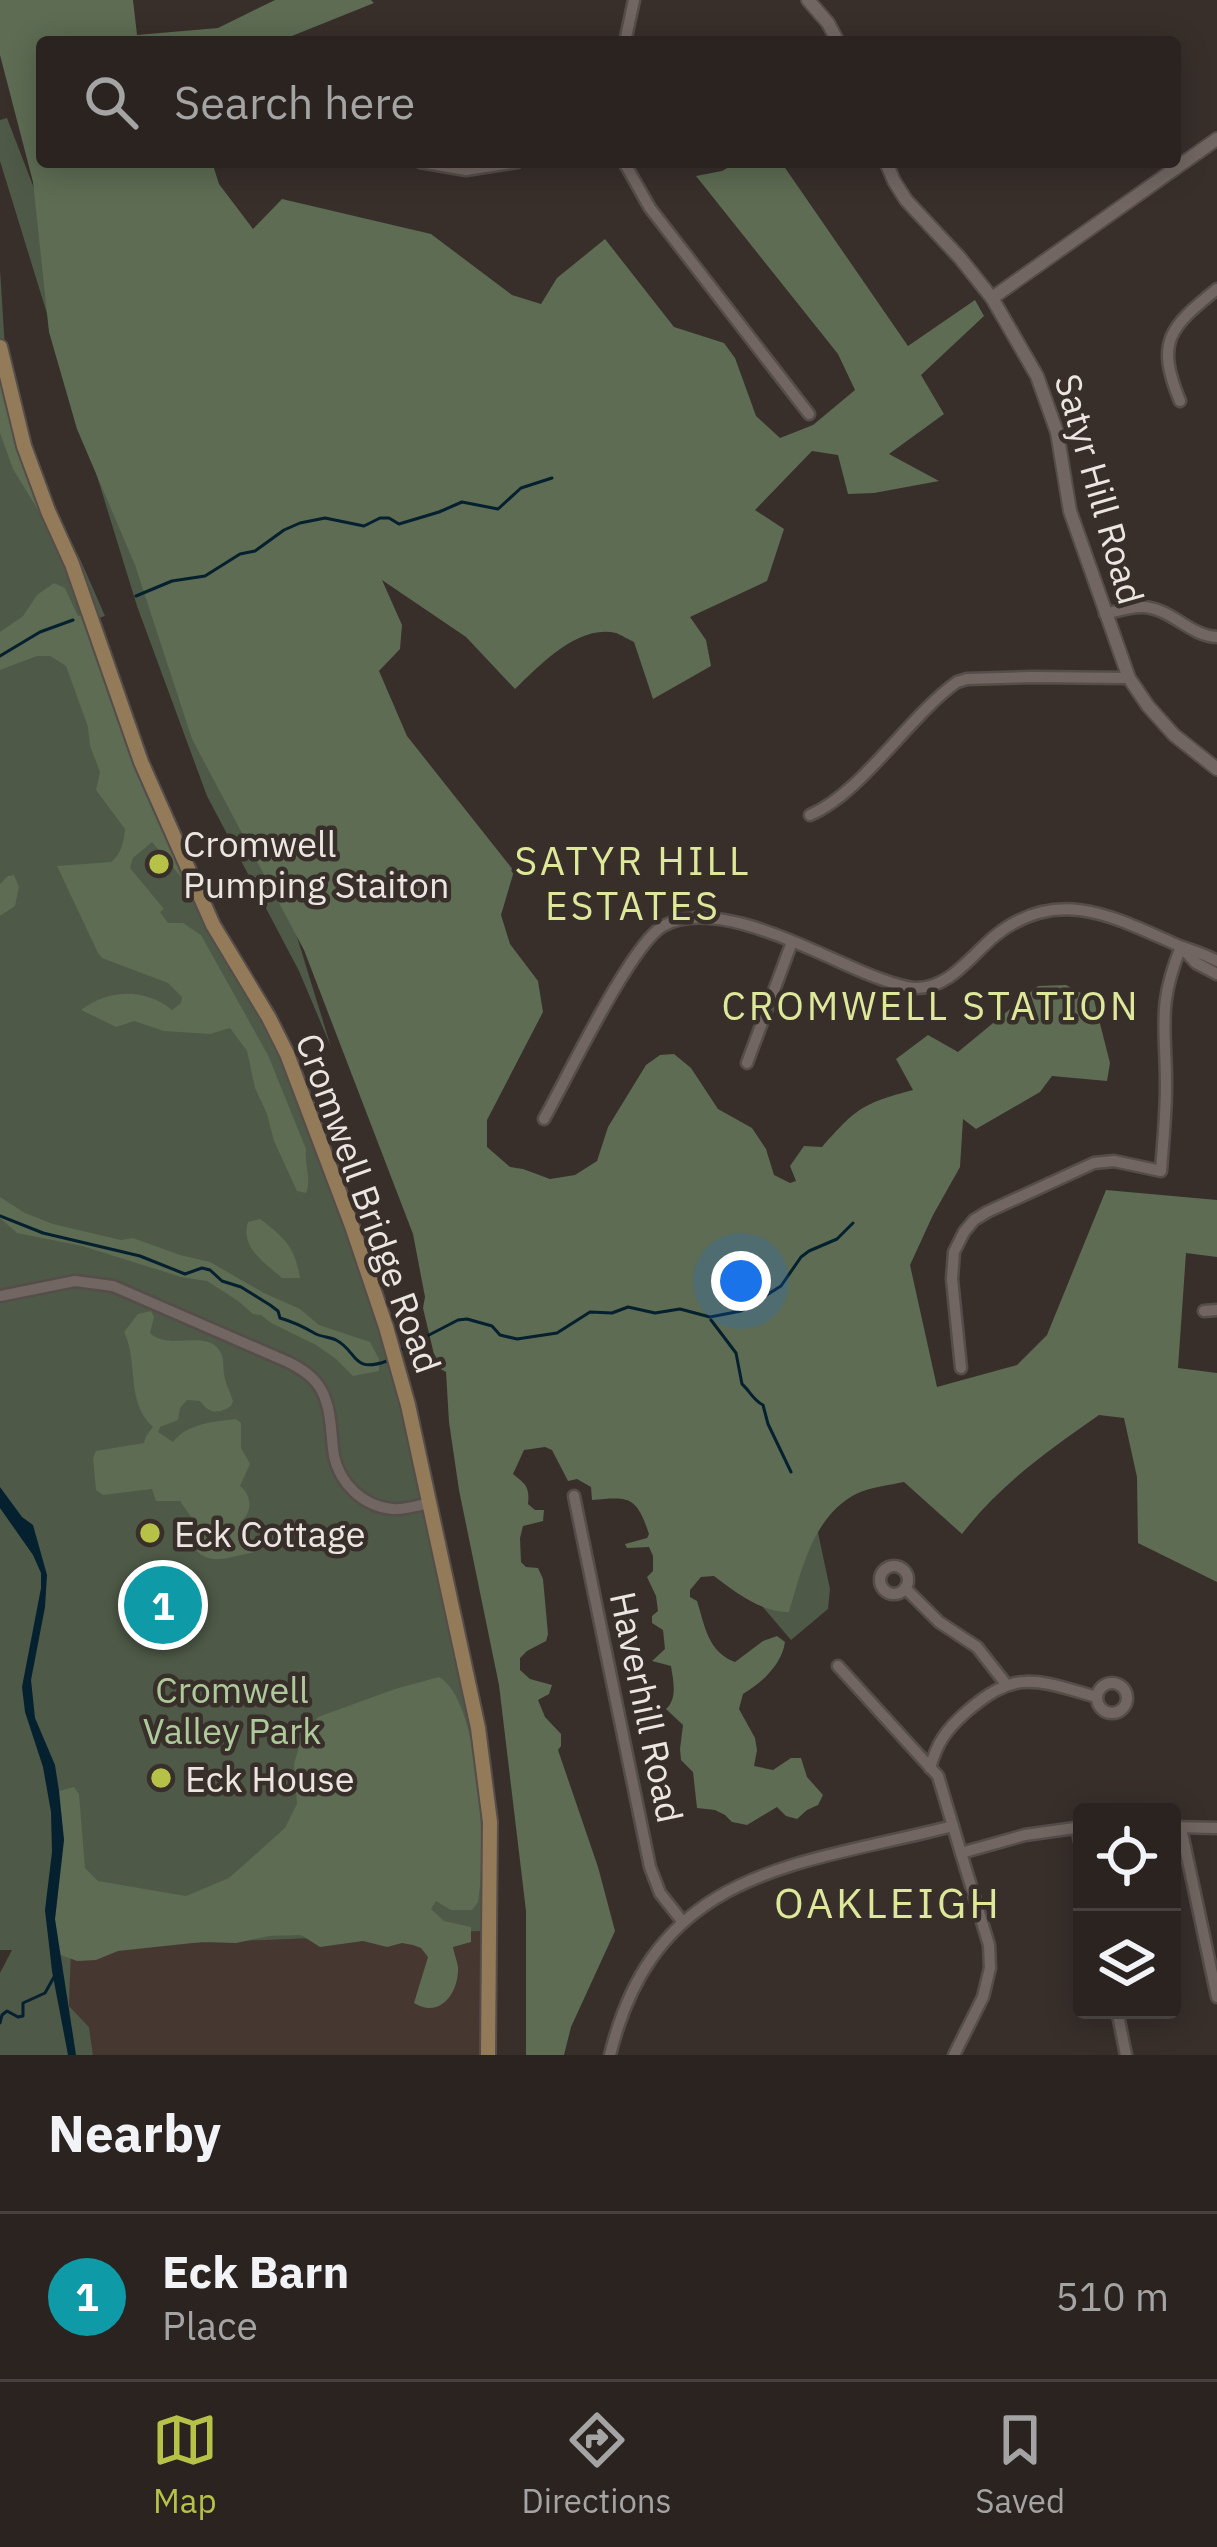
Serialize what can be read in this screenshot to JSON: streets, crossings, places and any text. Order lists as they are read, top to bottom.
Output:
{
  "streets": {
    "main road": ["Cromwell Bridge Road"],
    "street": ["Satyr Hill Road", "Haverhill Road"]
  },
  "districts": ["SATYR HILL ESTATES", "CROMWELL STATION", "OAKLEIGH"],
  "parks": ["Cromwell Valley Park"],
  "places": ["Cromwell Pumping Staiton", "Eck Cottage", "Eck House"],
  "page": {
    "search": "Search here",
    "pins": "1",
    "heading": "Nearby",
    "list": [
      {
        "mark": "1",
        "name": "Eck Barn",
        "note": "Place",
        "value": "510 m"
      }
    ],
    "nav": ["Map", "Directions", "Saved"]
  }
}
